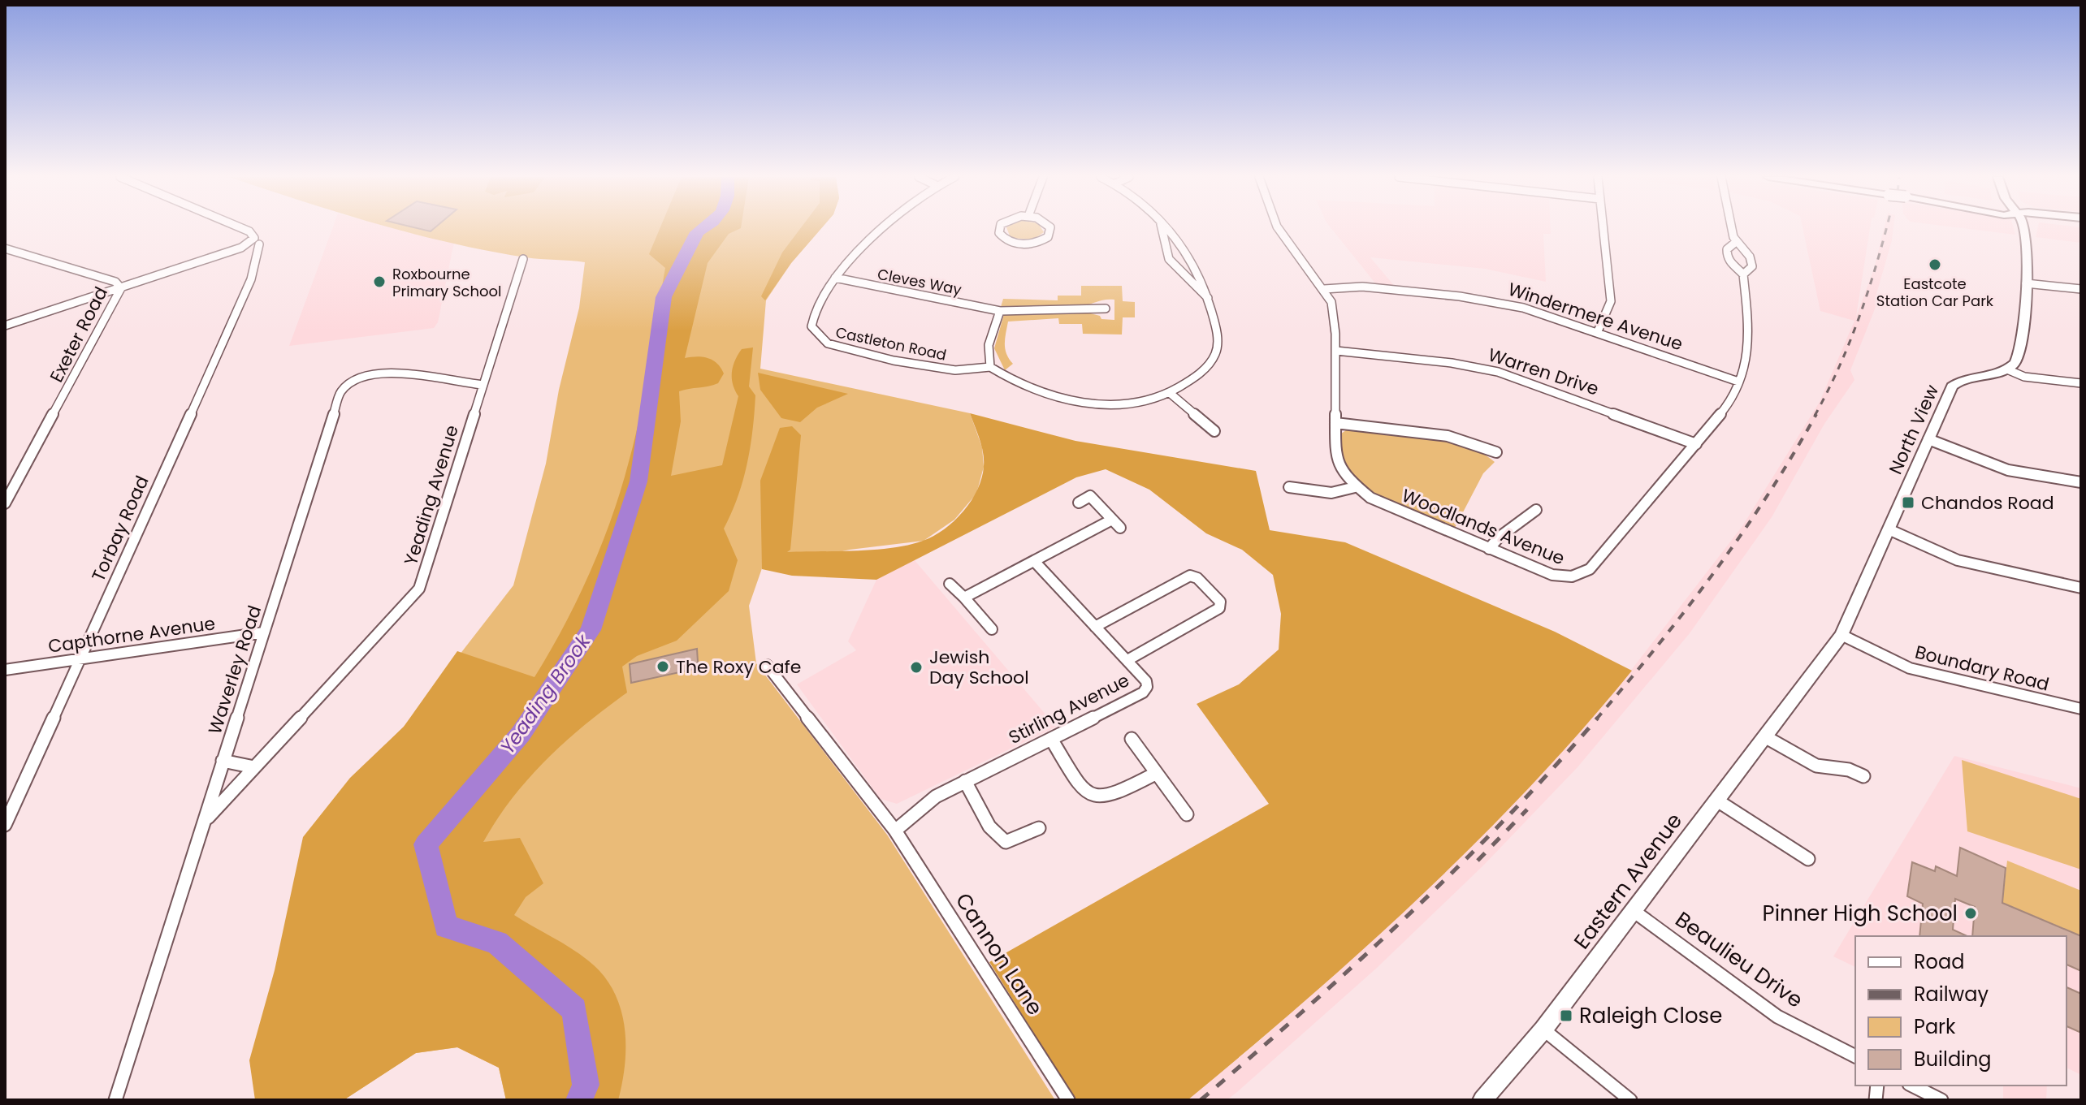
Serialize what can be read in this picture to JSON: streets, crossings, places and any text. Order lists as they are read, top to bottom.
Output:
{
  "streets": {
    "street": [
      "Cleves Way",
      "Windermere Avenue",
      "Exeter Road",
      "Castleton Road",
      "Warren Drive",
      "North View",
      "Yeading Avenue",
      "Woodlands Avenue",
      "Torbay Road",
      "Capthorne Avenue",
      "Boundary Road",
      "Waverley Road",
      "Stirling Avenue",
      "Eastern Avenue",
      "Cannon Lane",
      "Beaulieu Drive"
    ]
  },
  "crossings": [
    ["Cleves Way", "Castleton Road"],
    ["Windermere Avenue", "Woodlands Avenue"],
    ["Warren Drive", "Woodlands Avenue"],
    ["North View", "Boundary Road"],
    ["North View", "Eastern Avenue"],
    ["Yeading Avenue", "Waverley Road"],
    ["Torbay Road", "Capthorne Avenue"],
    ["Capthorne Avenue", "Waverley Road"],
    ["Stirling Avenue", "Cannon Lane"],
    ["Eastern Avenue", "Beaulieu Drive"]
  ],
  "water": ["Yeading Brook"],
  "places": {
    "other": [
      "Eastcote Station Car Park",
      "Roxbourne Primary School",
      "The Roxy Cafe",
      "Jewish Day School",
      "Pinner High School"
    ],
    "transit": ["Chandos Road", "Raleigh Close"]
  },
  "legend": [
    "Road",
    "Railway",
    "Park",
    "Building"
  ]
}
